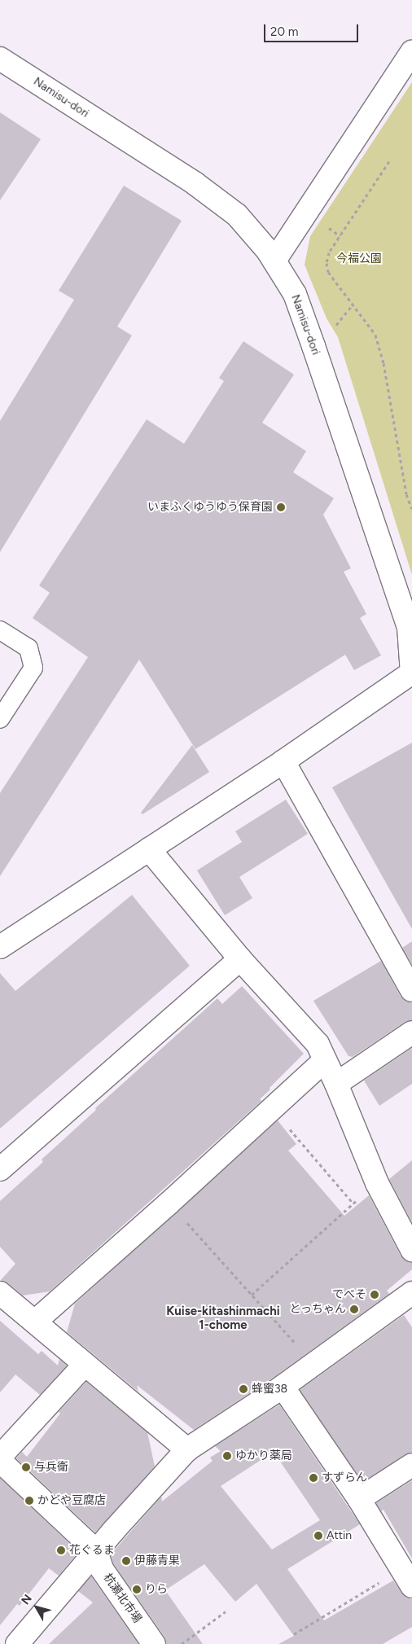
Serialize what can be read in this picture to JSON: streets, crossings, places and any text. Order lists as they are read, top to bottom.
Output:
{
  "streets": {
    "street": ["Namisu-dori", "杭瀬北市場"]
  },
  "districts": ["Kuise-kitashinmachi 1-chome"],
  "parks": ["今福公園"],
  "places": [
    "いまふくゆうゆう保育園",
    "でべそ",
    "とっちゃん",
    "蜂蜜38",
    "ゆかり薬局",
    "与兵衛",
    "すずらん",
    "かどや豆腐店",
    "Attin",
    "花ぐるま",
    "伊藤青果",
    "りら"
  ],
  "scale_bar": "20 m",
  "north": "top left"
}
